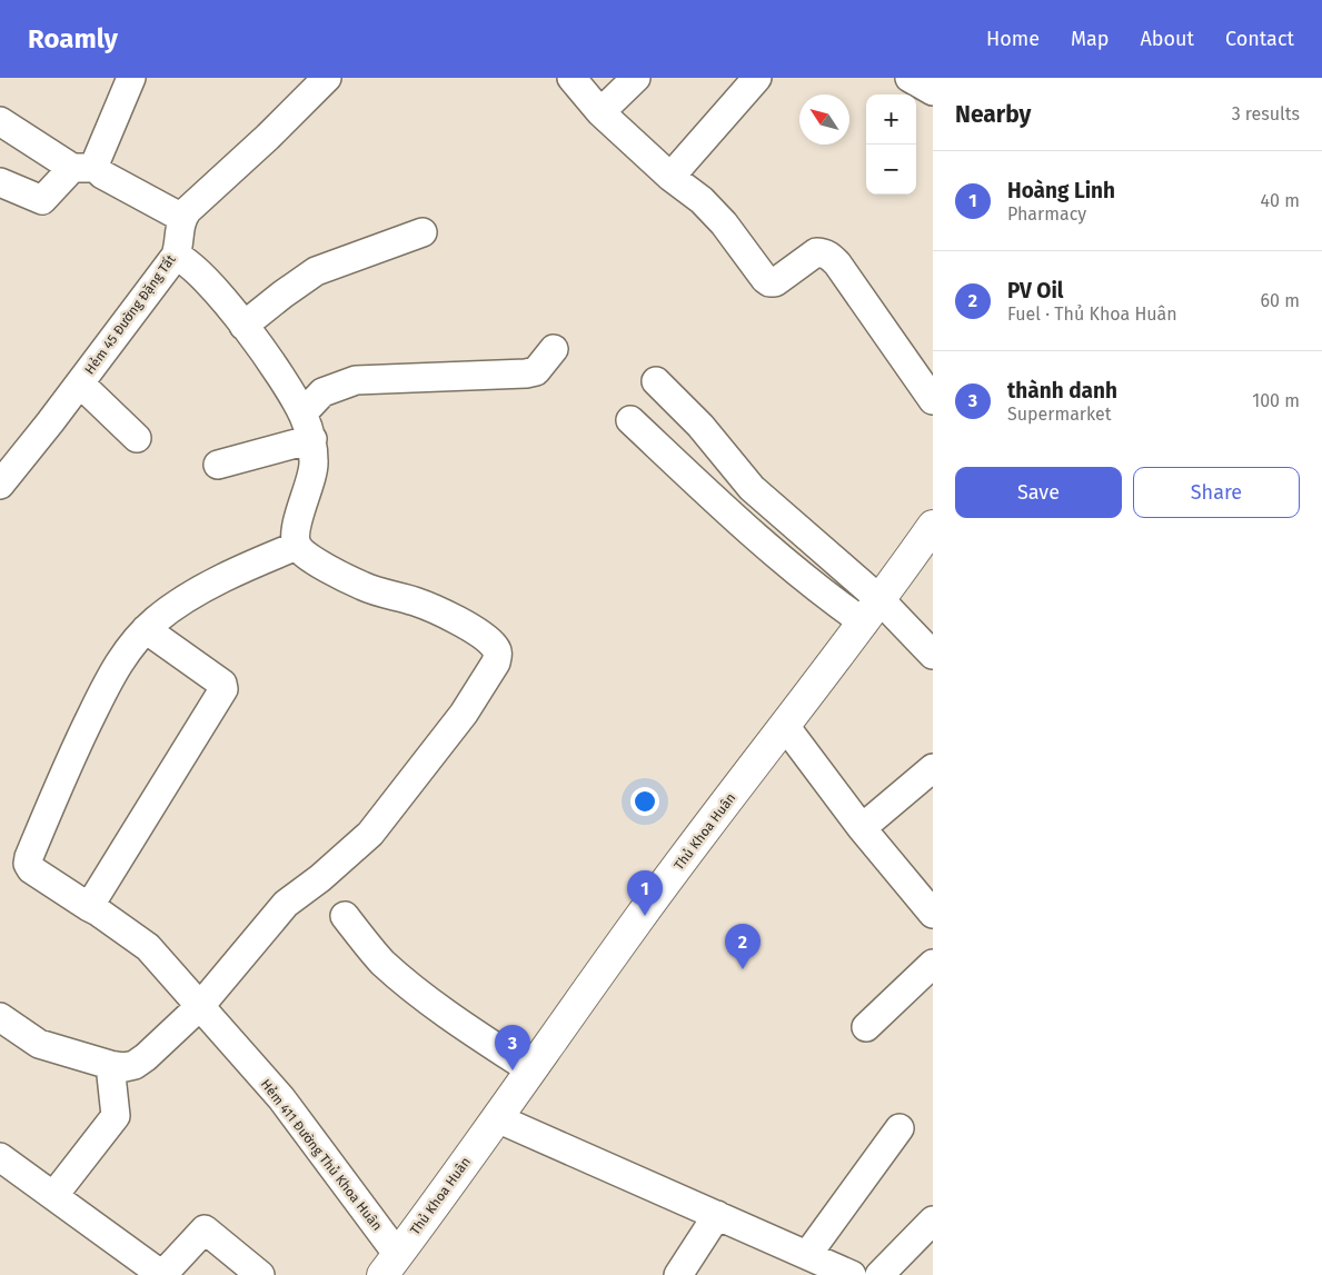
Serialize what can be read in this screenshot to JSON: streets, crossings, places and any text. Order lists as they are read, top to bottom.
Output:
{
  "streets": {
    "main road": ["Thủ Khoa Huân"],
    "street": ["Hẻm 45 Đường Đặng Tất", "Hẻm 411 Đường Thủ Khoa Huân"]
  },
  "crossings": [
    ["Thủ Khoa Huân", "Hẻm 411 Đường Thủ Khoa Huân"]
  ],
  "north": "top left",
  "page": {
    "header": "Roamly",
    "nav": [
      "Home",
      "Map",
      "About",
      "Contact"
    ],
    "heading": ["Nearby", "3 results"],
    "map_buttons": ["+", "−"],
    "list": [
      {
        "mark": "1",
        "name": "Hoàng Linh",
        "note": "Pharmacy",
        "value": "40 m"
      },
      {
        "mark": "2",
        "name": "PV Oil",
        "note": "Fuel · Thủ Khoa Huân",
        "value": "60 m"
      },
      {
        "mark": "3",
        "name": "thành danh",
        "note": "Supermarket",
        "value": "100 m"
      }
    ],
    "buttons": ["Save", "Share"],
    "pins": ["1", "2", "3"]
  }
}
